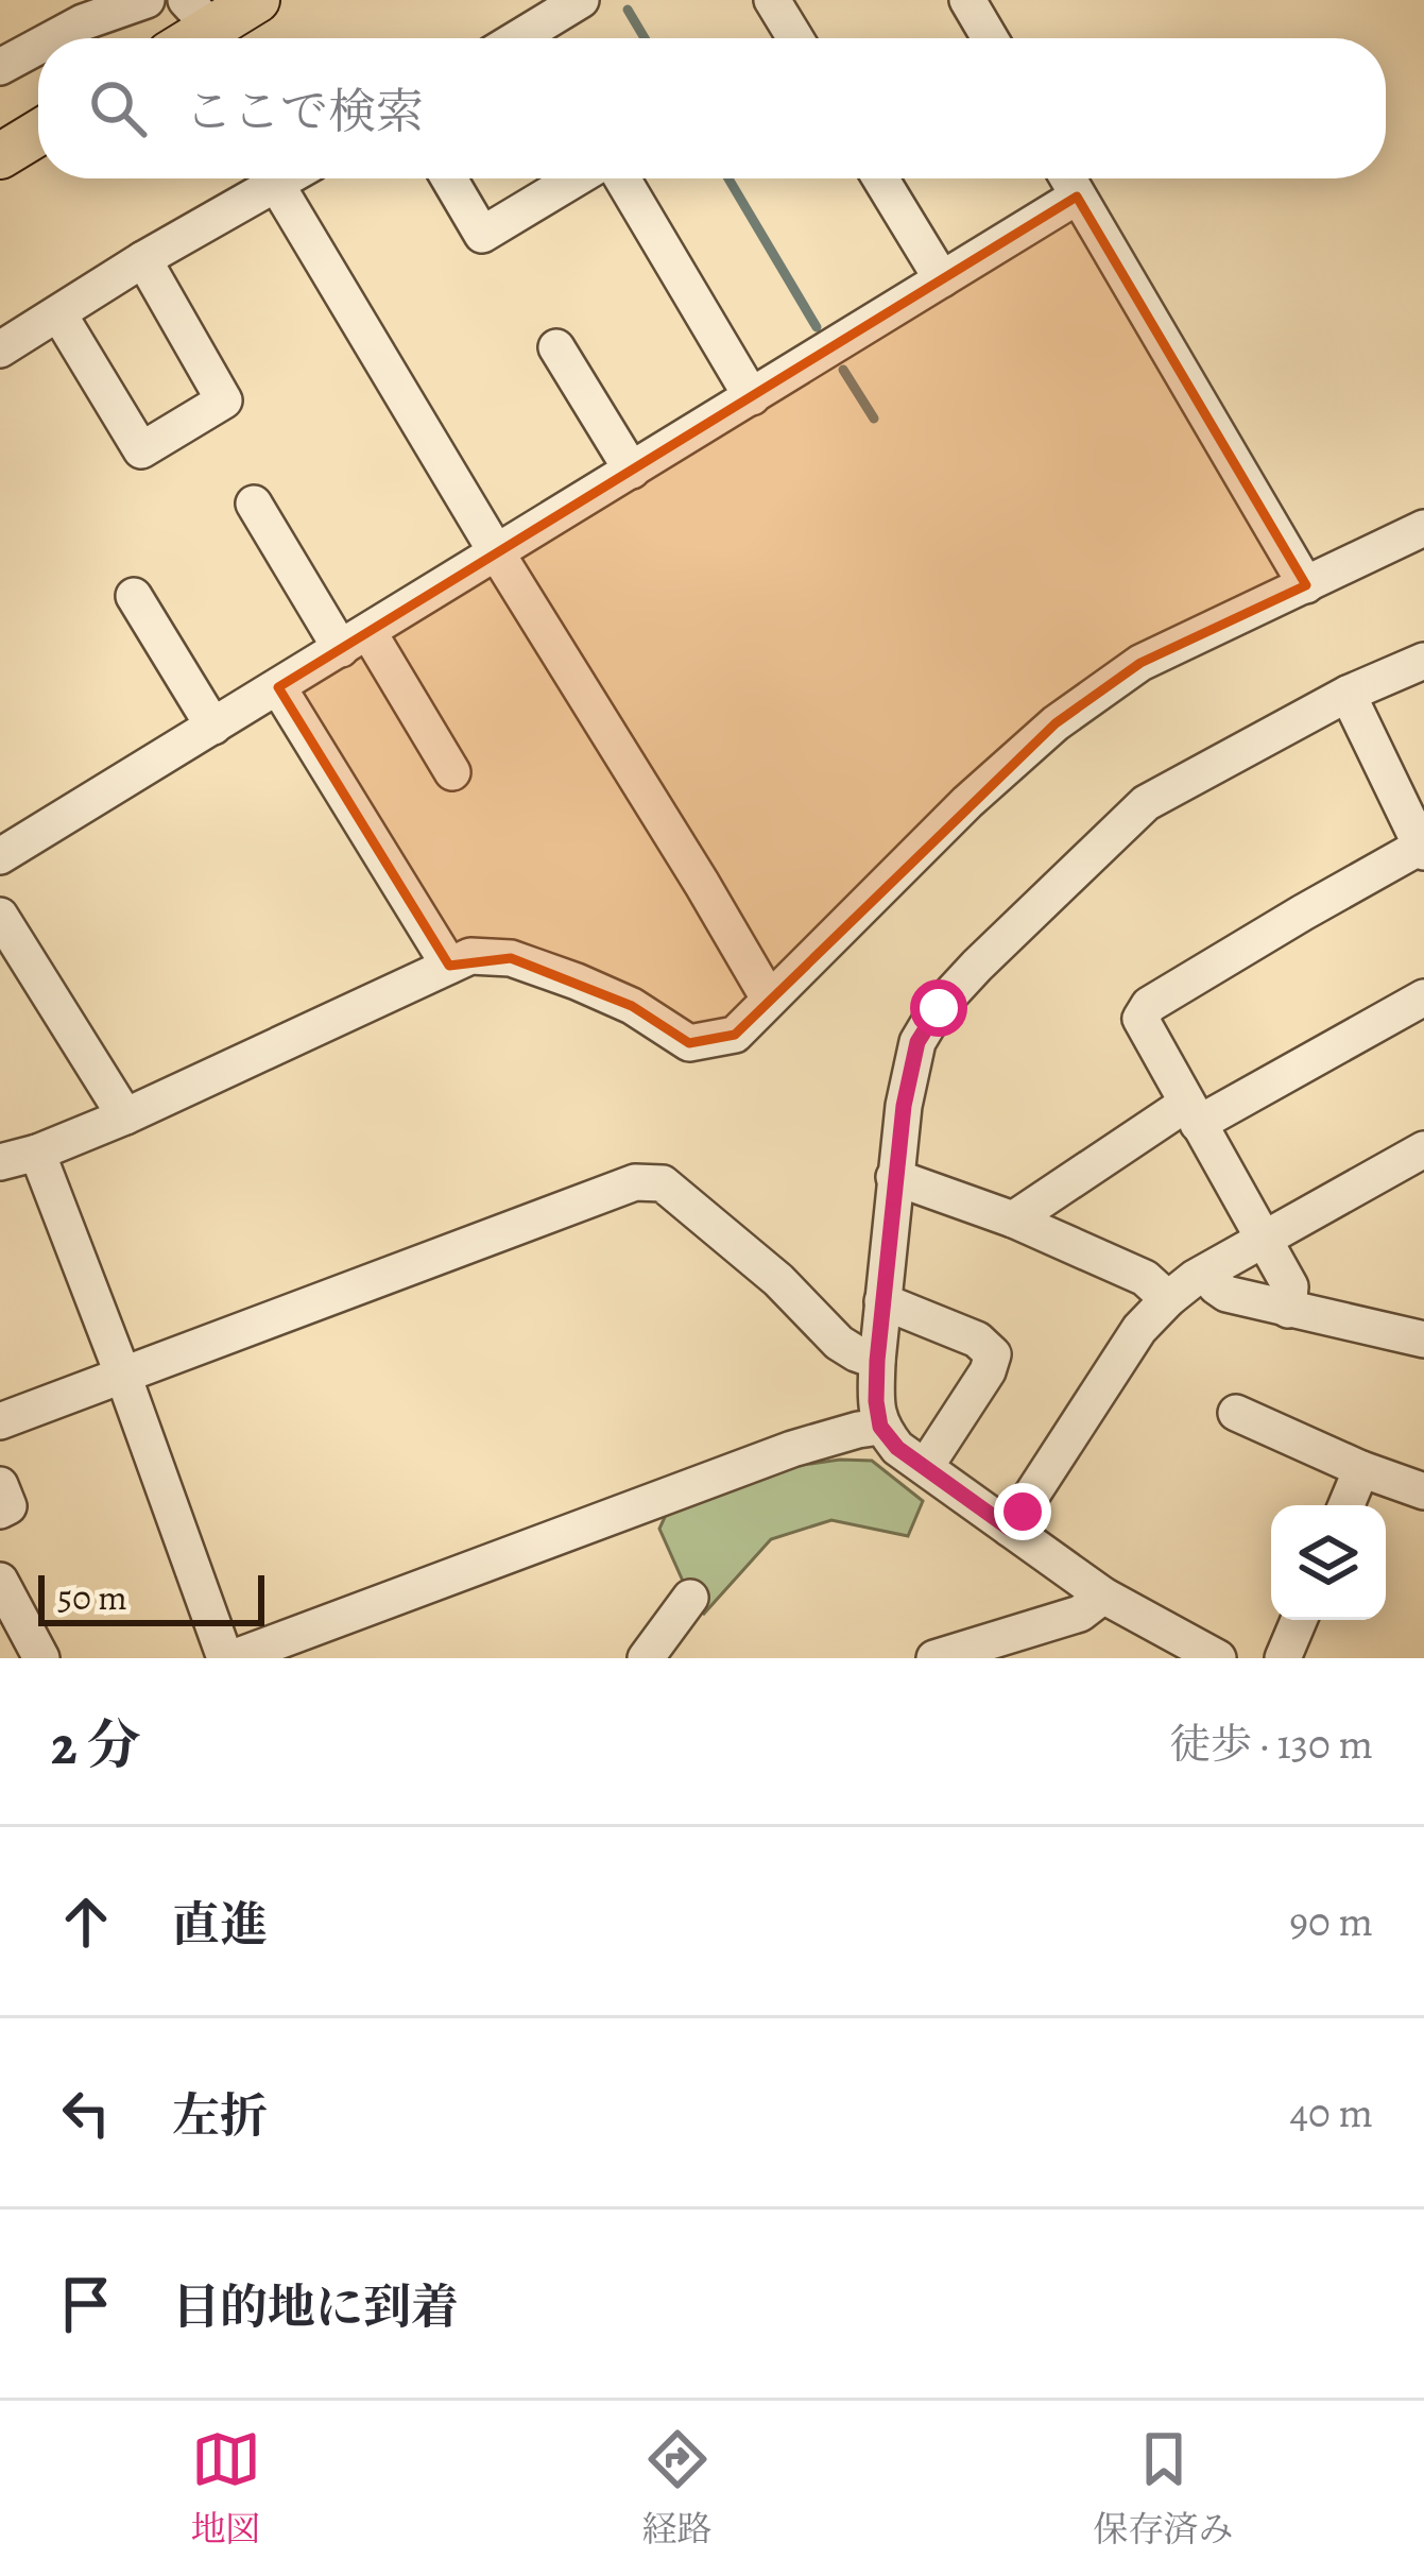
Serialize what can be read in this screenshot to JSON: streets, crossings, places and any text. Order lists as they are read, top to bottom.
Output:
{
  "scale_bar": "50 m",
  "page": {
    "search": "ここで検索",
    "scale": "50 m",
    "heading": ["2 分", "徒歩 · 130 m"],
    "list": [
      ["直進", "90 m"],
      ["左折", "40 m"],
      "目的地に到着"
    ],
    "nav": ["地図", "経路", "保存済み"]
  }
}
